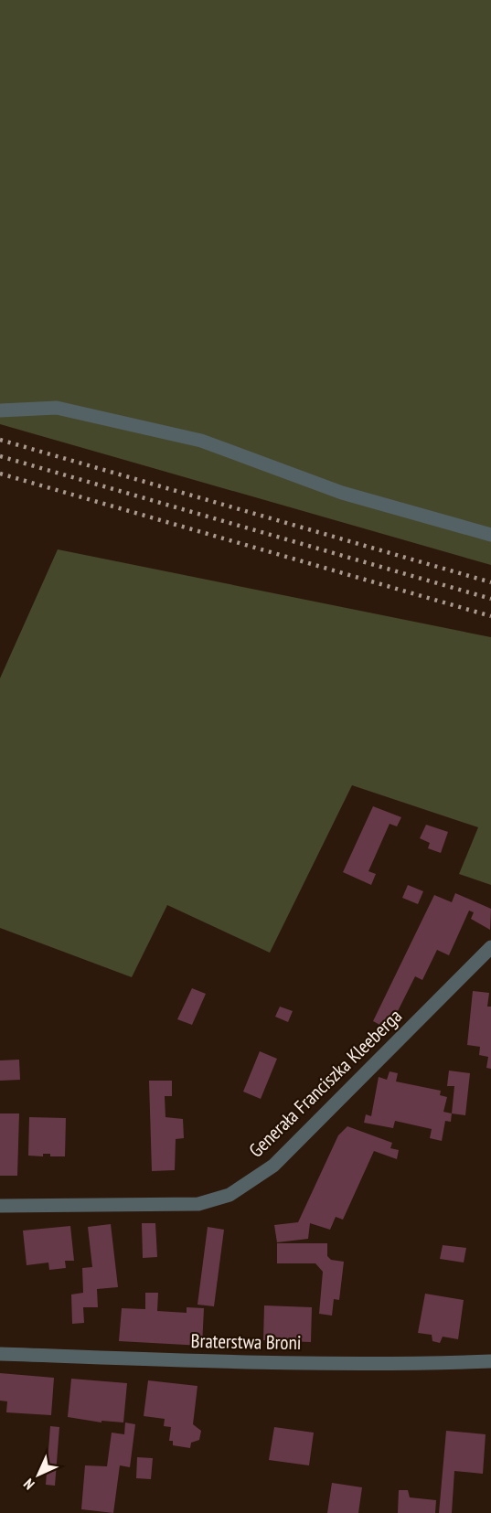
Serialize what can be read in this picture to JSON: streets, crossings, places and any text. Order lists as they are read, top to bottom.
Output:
{
  "streets": {
    "street": ["Generała Franciszka Kleeberga", "Braterstwa Broni"]
  },
  "north": "bottom left"
}
